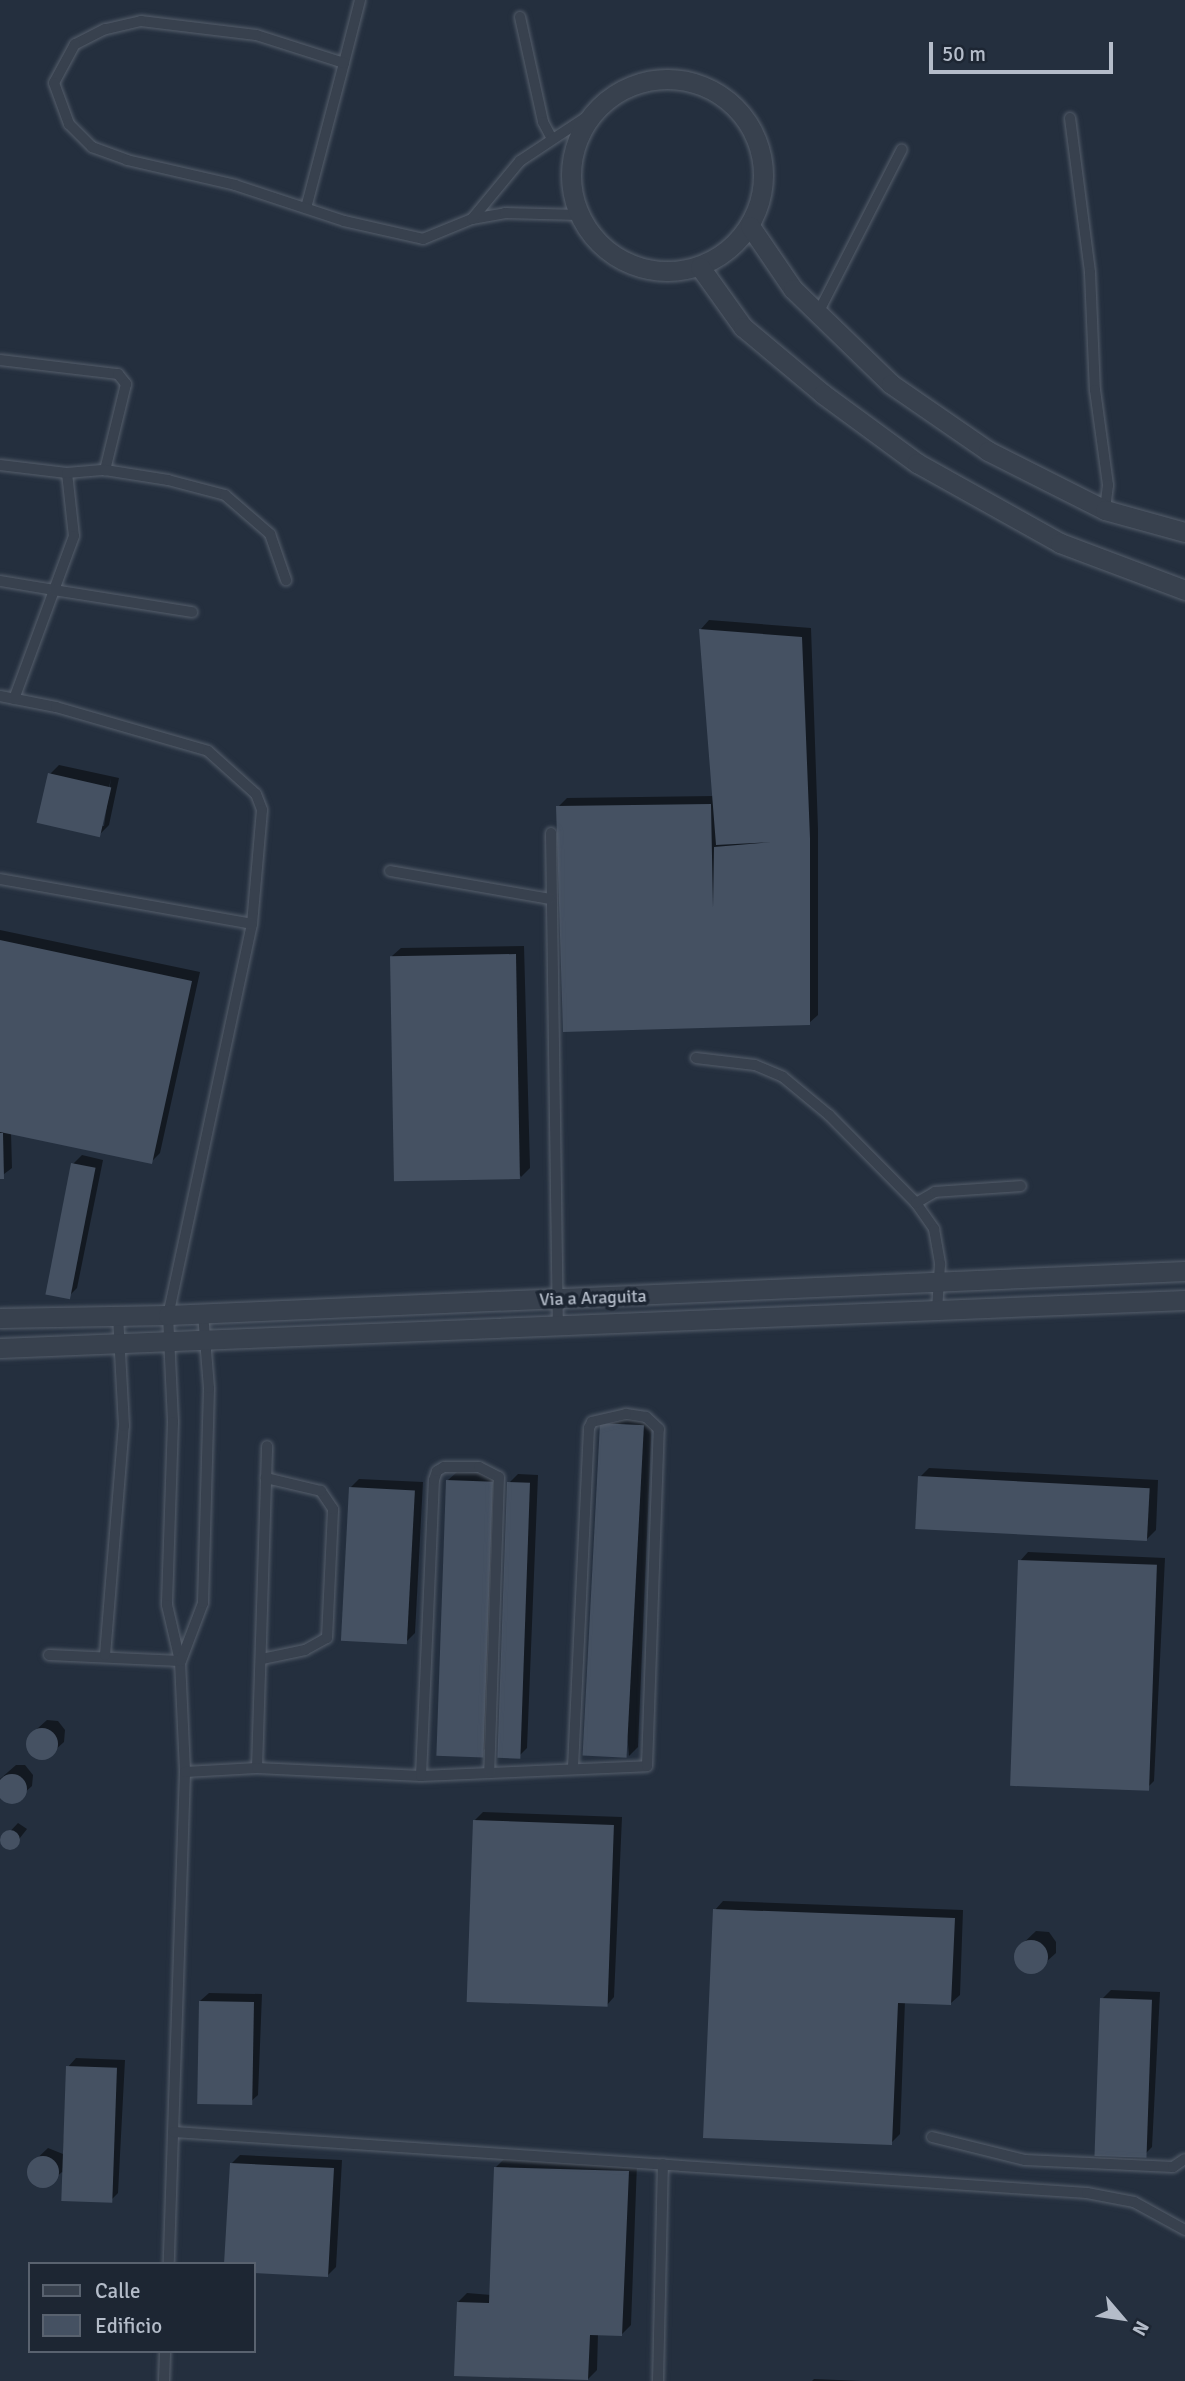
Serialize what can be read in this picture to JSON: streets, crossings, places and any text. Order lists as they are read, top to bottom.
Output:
{
  "streets": {
    "street": ["Via a Araguita"]
  },
  "legend": ["Calle", "Edificio"],
  "scale_bar": "50 m",
  "north": "bottom right"
}
